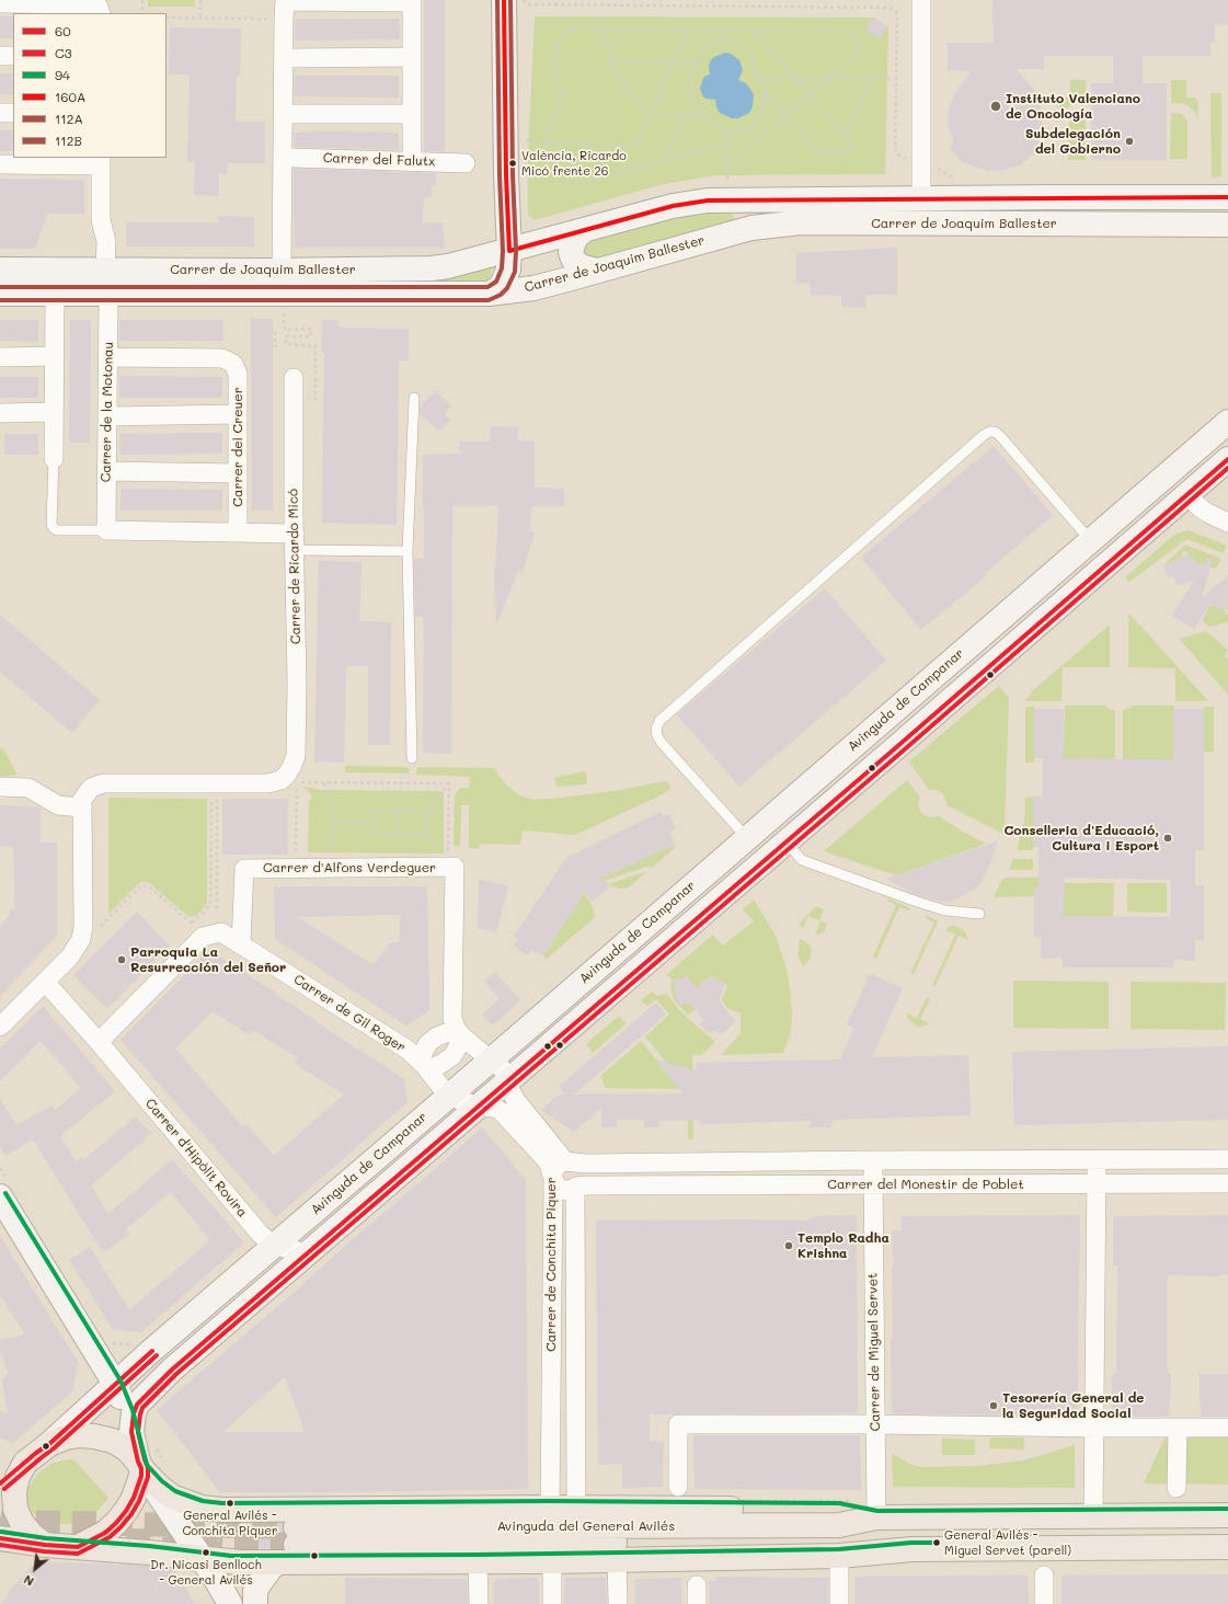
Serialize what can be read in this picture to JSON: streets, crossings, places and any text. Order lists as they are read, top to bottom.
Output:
{
  "streets": {
    "main road": ["Carrer de Joaquim Ballester", "Avinguda de Campanar", "Avinguda del General Avilés"],
    "street": [
      "Carrer del Falutx",
      "Carrer de la Motonau",
      "Carrer del Creuer",
      "Carrer de Ricardo Micó",
      "Carrer d'Alfons Verdeguer",
      "Carrer de Gil Roger",
      "Carrer d'Hipòlit Rovira",
      "Carrer del Monestir de Poblet",
      "Carrer de Conchita Piquer",
      "Carrer de Miguel Servet"
    ]
  },
  "crossings": [
    ["Carrer de Joaquim Ballester", "Carrer de la Motonau"],
    ["Carrer de la Motonau", "Carrer del Creuer"],
    ["Avinguda de Campanar", "Carrer de Gil Roger"],
    ["Avinguda de Campanar", "Carrer d'Hipòlit Rovira"],
    ["Avinguda de Campanar", "Carrer de Conchita Piquer"],
    ["Avinguda de Campanar", "Avinguda del General Avilés"],
    ["Carrer d'Alfons Verdeguer", "Carrer de Gil Roger"],
    ["Carrer de Gil Roger", "Carrer d'Hipòlit Rovira"],
    ["Carrer de Gil Roger", "Carrer de Conchita Piquer"],
    ["Carrer del Monestir de Poblet", "Carrer de Conchita Piquer"],
    ["Carrer del Monestir de Poblet", "Carrer de Miguel Servet"],
    ["Carrer de Conchita Piquer", "Avinguda del General Avilés"],
    ["Carrer de Miguel Servet", "Avinguda del General Avilés"]
  ],
  "places": [
    "Instituto Valenciano de Oncología",
    "Subdelegación del Gobierno",
    "València, Ricardo Micó frente 26",
    "Conselleria d'Educació, Cultura i Esport",
    "Parroquia La Resurrección del Señor",
    "Templo Radha Krishna",
    "Tesorería General de la Seguridad Social",
    "General Avilés - Conchita Piquer",
    "General Avilés - Miguel Servet (parell)",
    "Dr. Nicasi Benlloch - General Avilés"
  ],
  "lines": [
    "transit line 160A",
    "transit line 112A",
    "transit line 112B",
    "transit line 60",
    "transit line C3",
    "transit line 94"
  ],
  "legend": [
    "60",
    "C3",
    "94",
    "160A",
    "112A",
    "112B"
  ],
  "north": "bottom left"
}
